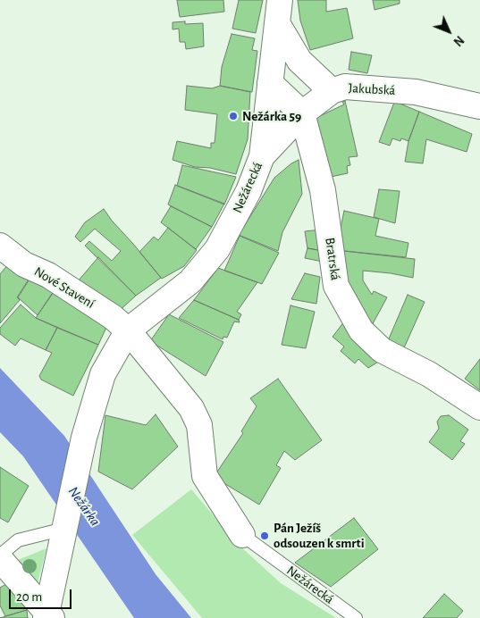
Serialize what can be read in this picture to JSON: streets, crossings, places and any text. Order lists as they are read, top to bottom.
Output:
{
  "streets": {
    "street": [
      "Jakubská",
      "Nežárecká",
      "Bratrská",
      "Nové Stavení"
    ]
  },
  "crossings": [
    ["Jakubská", "Nežárecká"],
    ["Jakubská", "Bratrská"],
    ["Nežárecká", "Nové Stavení"]
  ],
  "water": ["Nežárka"],
  "places": ["Nežárka 59", "Pán Ježíš odsouzen k smrti"],
  "scale_bar": "20 m",
  "north": "bottom right"
}
